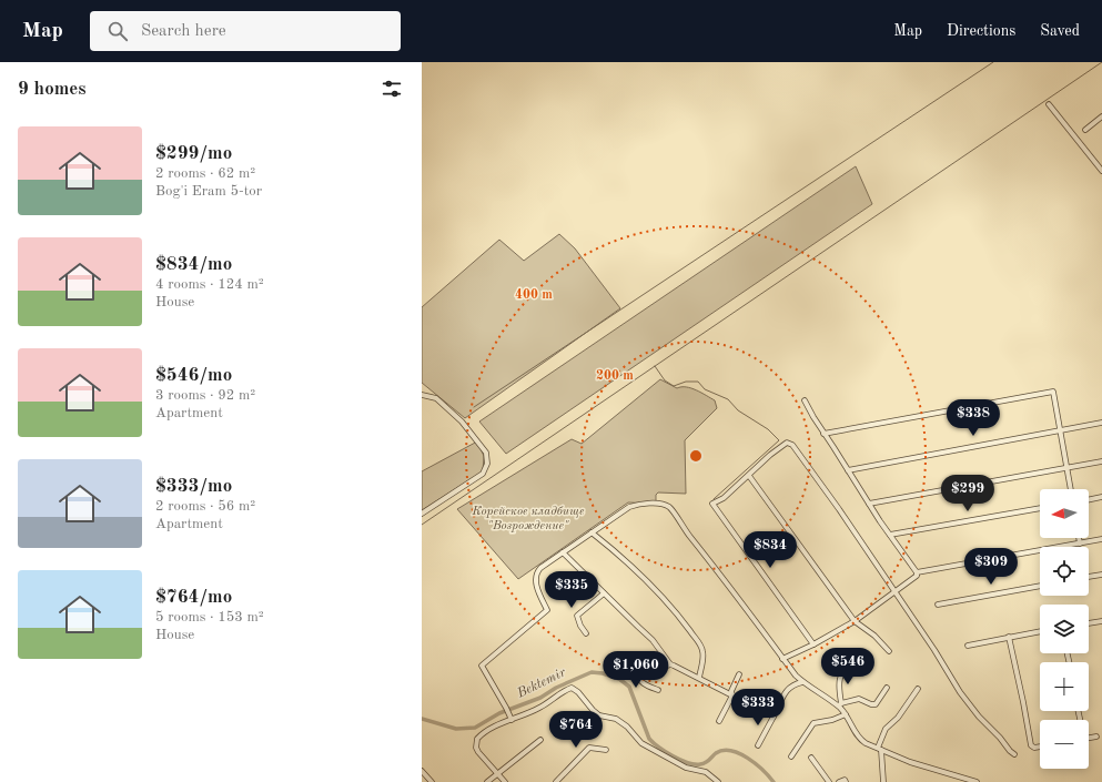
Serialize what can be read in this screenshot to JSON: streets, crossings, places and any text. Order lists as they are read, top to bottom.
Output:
{
  "water": ["Bektemir"],
  "parks": ["Корейское кладбище \"Возрождение\""],
  "north": "left",
  "page": {
    "header": "Map",
    "search": "Search here",
    "nav": ["Map", "Directions", "Saved"],
    "heading": "9 homes",
    "list": [
      {
        "name": "$299/mo",
        "note": "2 rooms · 62 m² · Bog'i Eram 5-tor"
      },
      {
        "name": "$834/mo",
        "note": "4 rooms · 124 m² · House"
      },
      {
        "name": "$546/mo",
        "note": "3 rooms · 92 m² · Apartment"
      },
      {
        "name": "$333/mo",
        "note": "2 rooms · 56 m² · Apartment"
      },
      {
        "name": "$764/mo",
        "note": "5 rooms · 153 m² · House"
      }
    ],
    "price": [
      "$338",
      "$299",
      "$834",
      "$309",
      "$335",
      "$546",
      "$1,060",
      "$333",
      "$764"
    ],
    "map_buttons": ["+", "−"]
  },
  "rings": ["400 m", "200 m"]
}
